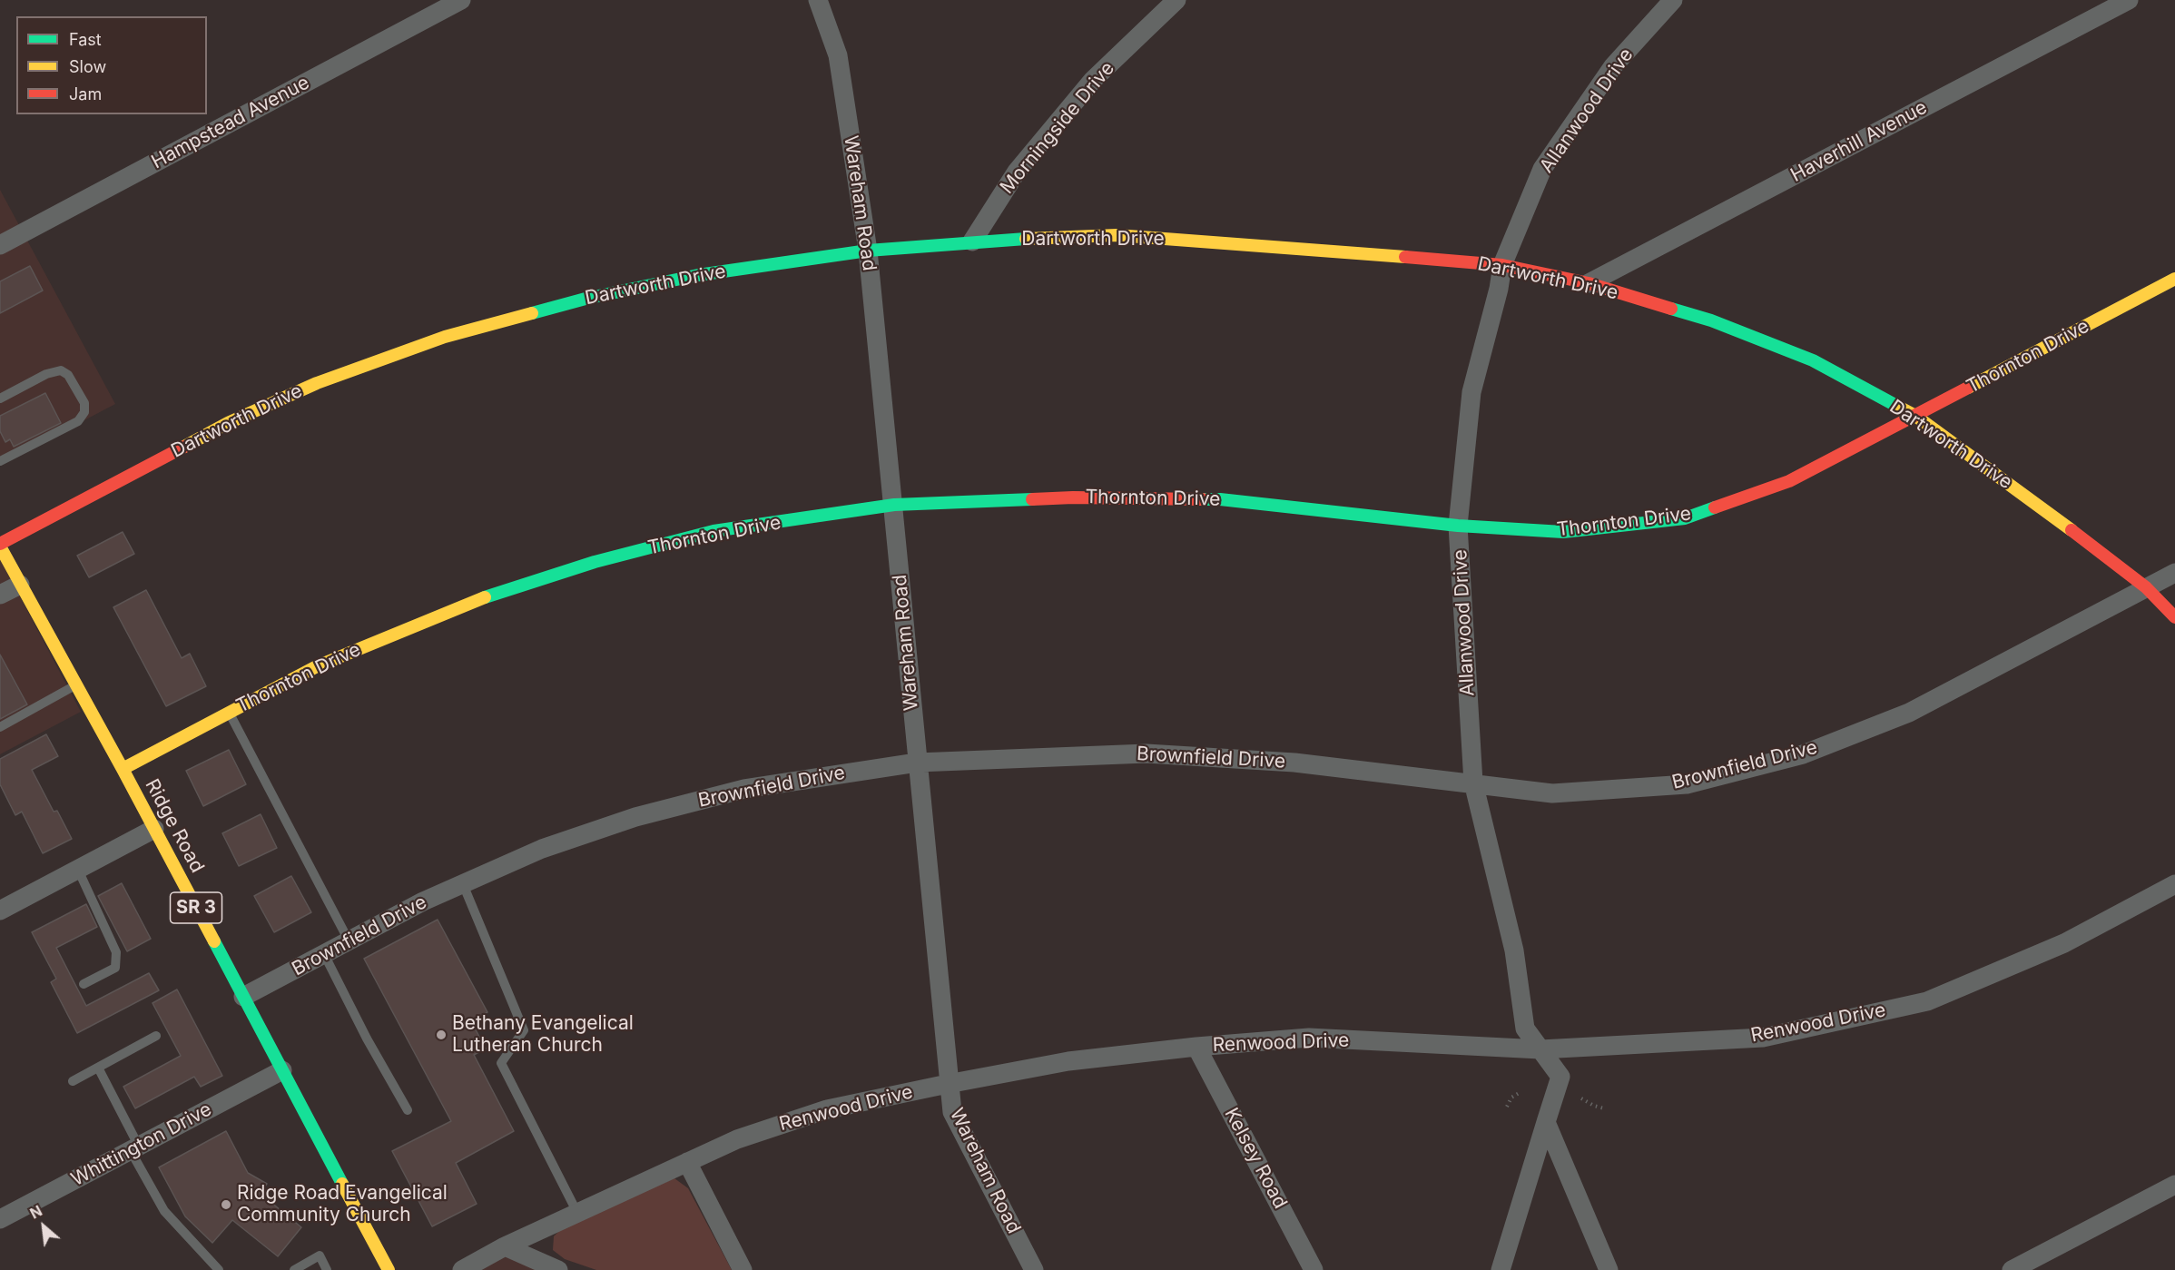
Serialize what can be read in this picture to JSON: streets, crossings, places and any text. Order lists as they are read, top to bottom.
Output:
{
  "streets": {
    "street": [
      "Allanwood Drive",
      "Hampstead Avenue",
      "Morningside Drive",
      "Haverhill Avenue",
      "Wareham Road",
      "Dartworth Drive",
      "Thornton Drive",
      "Brownfield Drive",
      "Ridge Road",
      "SR 3",
      "Renwood Drive",
      "Whittington Drive",
      "Kelsey Road"
    ]
  },
  "crossings": [
    ["Allanwood Drive", "Dartworth Drive"],
    ["Allanwood Drive", "Thornton Drive"],
    ["Allanwood Drive", "Brownfield Drive"],
    ["Allanwood Drive", "Renwood Drive"],
    ["Morningside Drive", "Dartworth Drive"],
    ["Haverhill Avenue", "Dartworth Drive"],
    ["Wareham Road", "Dartworth Drive"],
    ["Wareham Road", "Thornton Drive"],
    ["Wareham Road", "Brownfield Drive"],
    ["Wareham Road", "Renwood Drive"],
    ["Dartworth Drive", "Thornton Drive"],
    ["Dartworth Drive", "Brownfield Drive"],
    ["Dartworth Drive", "Ridge Road"],
    ["Thornton Drive", "Ridge Road"],
    ["Brownfield Drive", "Ridge Road"],
    ["Ridge Road", "Whittington Drive"],
    ["Renwood Drive", "Kelsey Road"]
  ],
  "places": ["Bethany Evangelical Lutheran Church", "Ridge Road Evangelical Community Church"],
  "legend": ["Fast", "Slow", "Jam"],
  "north": "top left"
}
